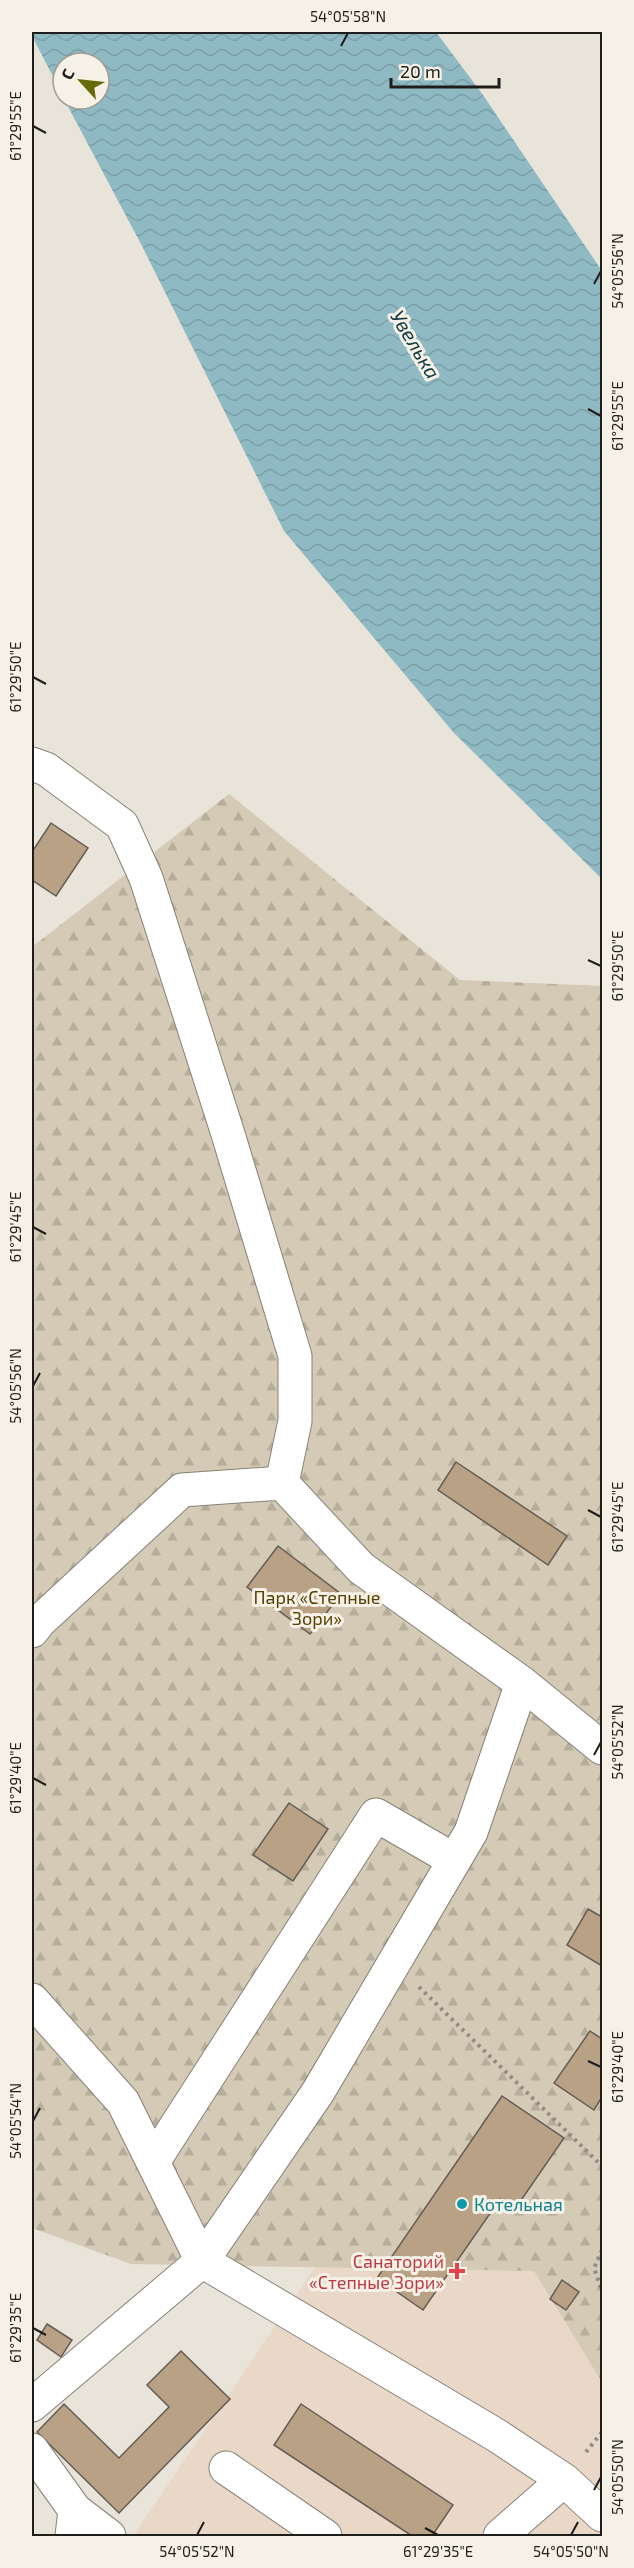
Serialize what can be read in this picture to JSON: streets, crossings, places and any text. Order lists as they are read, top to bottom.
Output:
{
  "water": ["Увелька"],
  "parks": ["Парк «Степные Зори»"],
  "places": {
    "other": ["Котельная"],
    "health": ["Санаторий «Степные Зори»"]
  },
  "scale_bar": "20 m",
  "north": "top left",
  "coordinates": [
    "54°05'58\"N",
    "61°29'55\"E",
    "54°05'56\"N",
    "61°29'50\"E",
    "61°29'45\"E",
    "54°05'52\"N",
    "61°29'40\"E",
    "54°05'54\"N",
    "61°29'35\"E",
    "54°05'50\"N"
  ]
}
